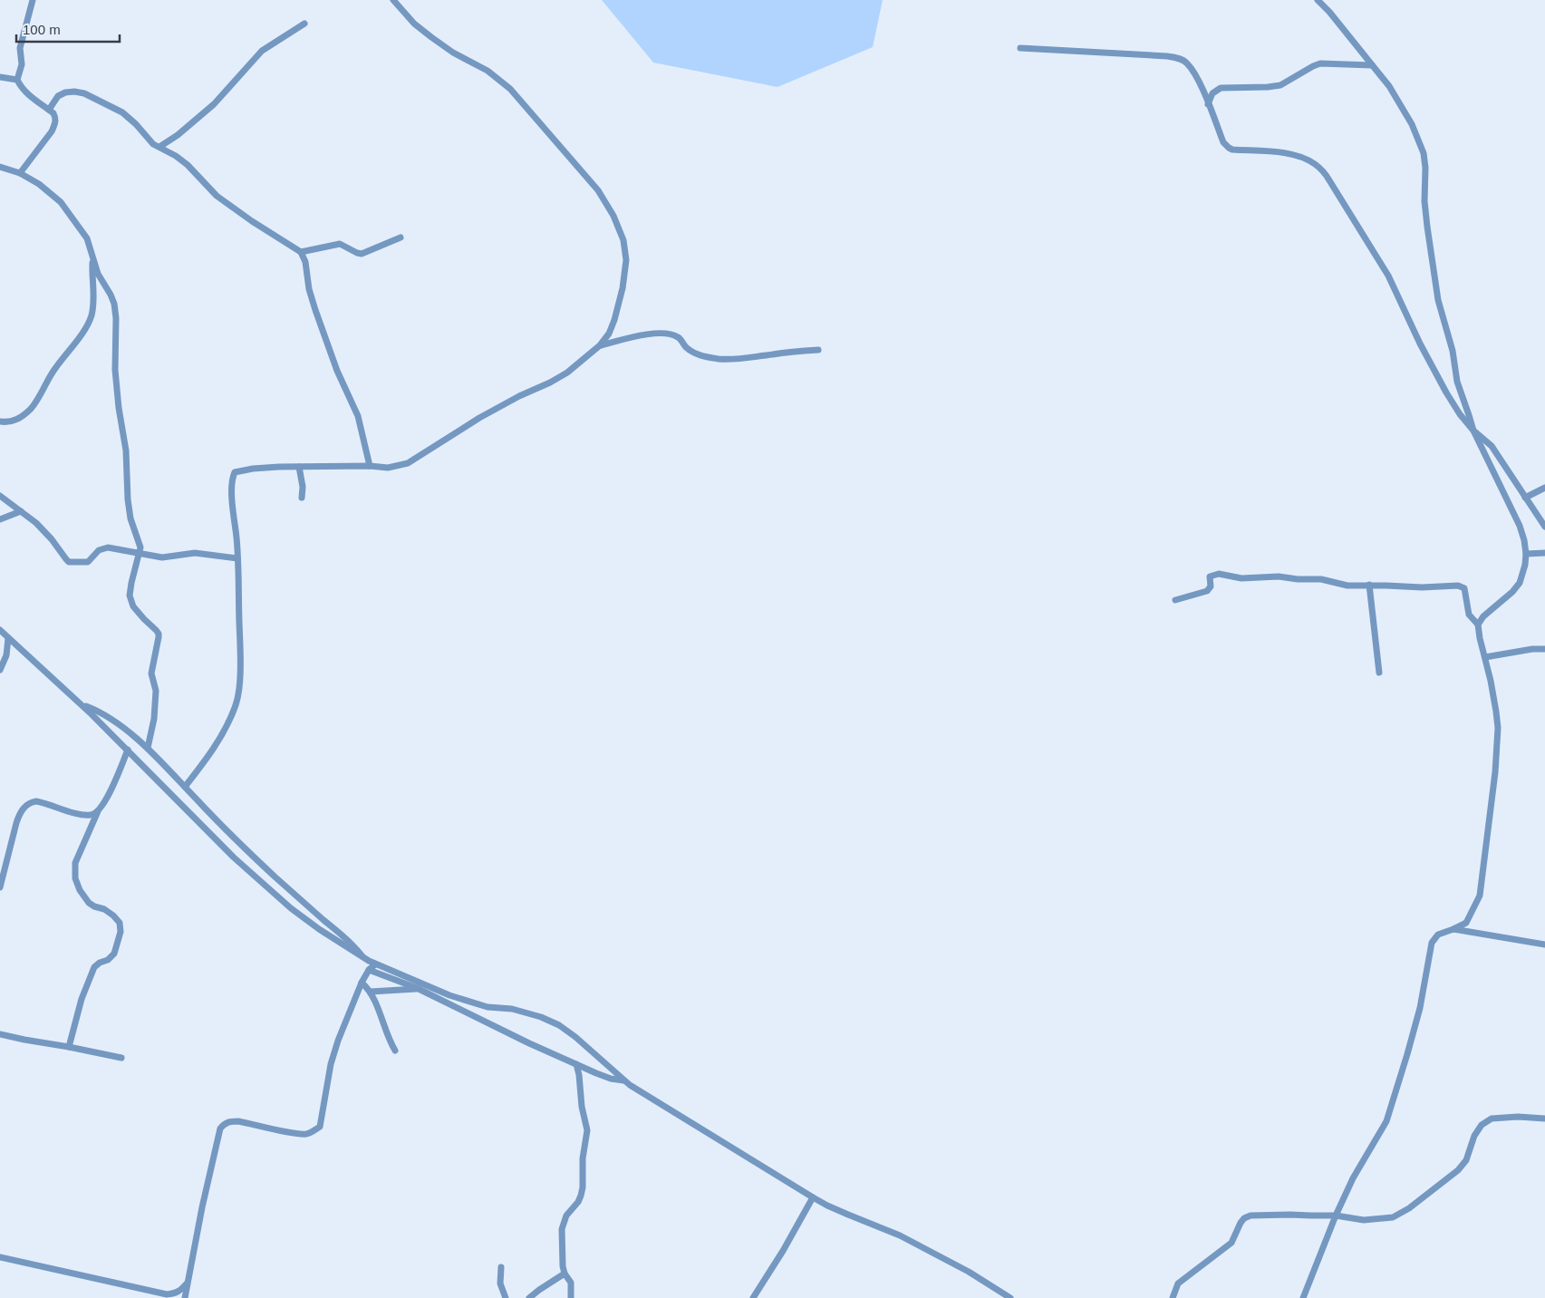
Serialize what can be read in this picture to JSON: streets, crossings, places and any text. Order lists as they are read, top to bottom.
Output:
{
  "scale_bar": "100 m"
}
